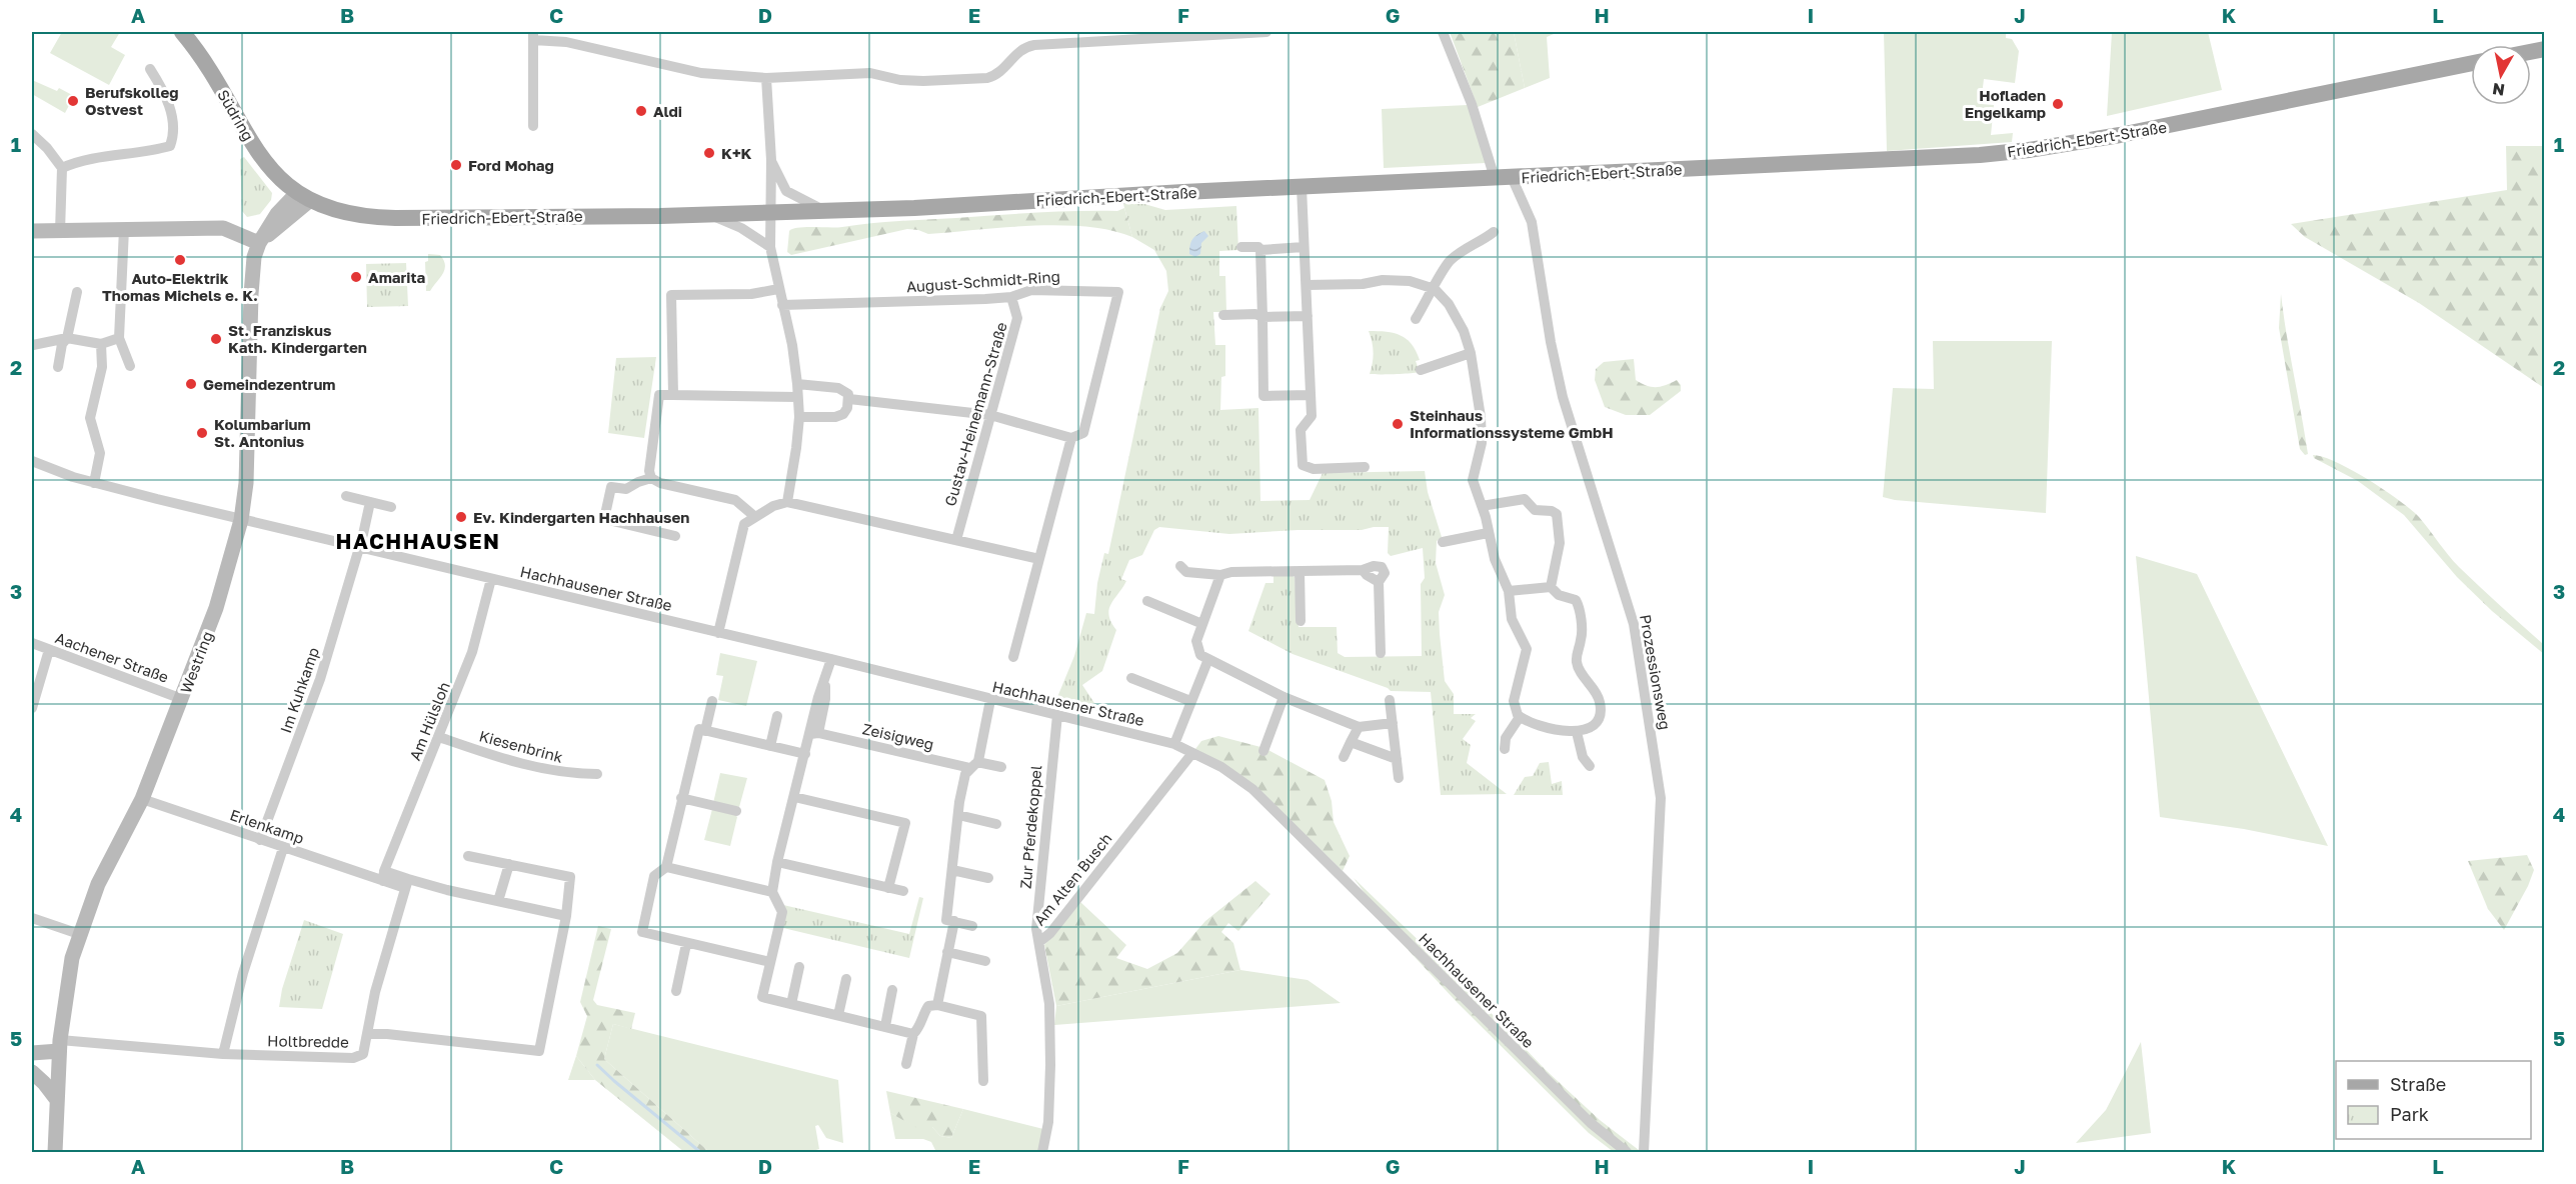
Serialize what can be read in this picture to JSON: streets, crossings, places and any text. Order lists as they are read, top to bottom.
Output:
{
  "streets": {
    "main road": ["Südring", "Friedrich-Ebert-Straße"],
    "street": [
      "August-Schmidt-Ring",
      "Gustav-Heinemann-Straße",
      "Hachhausener Straße",
      "Aachener Straße",
      "Westring",
      "Prozessionsweg",
      "Im Kuhkamp",
      "Am Hülsloh",
      "Zeisigweg",
      "Kiesenbrink",
      "Erlenkamp",
      "Zur Pferdekoppel",
      "Am Alten Busch",
      "Holtbredde"
    ]
  },
  "crossings": [
    ["Südring", "Friedrich-Ebert-Straße"],
    ["Südring", "Westring"],
    ["Friedrich-Ebert-Straße", "Westring"],
    ["Friedrich-Ebert-Straße", "Prozessionsweg"],
    ["August-Schmidt-Ring", "Gustav-Heinemann-Straße"],
    ["Hachhausener Straße", "Westring"],
    ["Hachhausener Straße", "Im Kuhkamp"],
    ["Hachhausener Straße", "Am Hülsloh"],
    ["Hachhausener Straße", "Zur Pferdekoppel"],
    ["Hachhausener Straße", "Am Alten Busch"],
    ["Aachener Straße", "Westring"],
    ["Westring", "Erlenkamp"],
    ["Westring", "Holtbredde"],
    ["Im Kuhkamp", "Erlenkamp"],
    ["Am Hülsloh", "Kiesenbrink"],
    ["Am Hülsloh", "Erlenkamp"],
    ["Erlenkamp", "Holtbredde"],
    ["Zur Pferdekoppel", "Am Alten Busch"]
  ],
  "districts": ["HACHHAUSEN"],
  "places": [
    "Berufskolleg Ostvest",
    "Hofladen Engelkamp",
    "Aldi",
    "K+K",
    "Ford Mohag",
    "Auto-Elektrik Thomas Michels e. K.",
    "Amarita",
    "St. Franziskus Kath. Kindergarten",
    "Gemeindezentrum",
    "Steinhaus Informationssysteme GmbH",
    "Kolumbarium St. Antonius",
    "Ev. Kindergarten Hachhausen"
  ],
  "legend": ["Straße", "Park"],
  "north": "bottom",
  "grid": {
    "columns": [
      "A",
      "B",
      "C",
      "D",
      "E",
      "F",
      "G",
      "H",
      "I",
      "J",
      "K",
      "L"
    ],
    "rows": [
      "1",
      "2",
      "3",
      "4",
      "5"
    ]
  }
}
